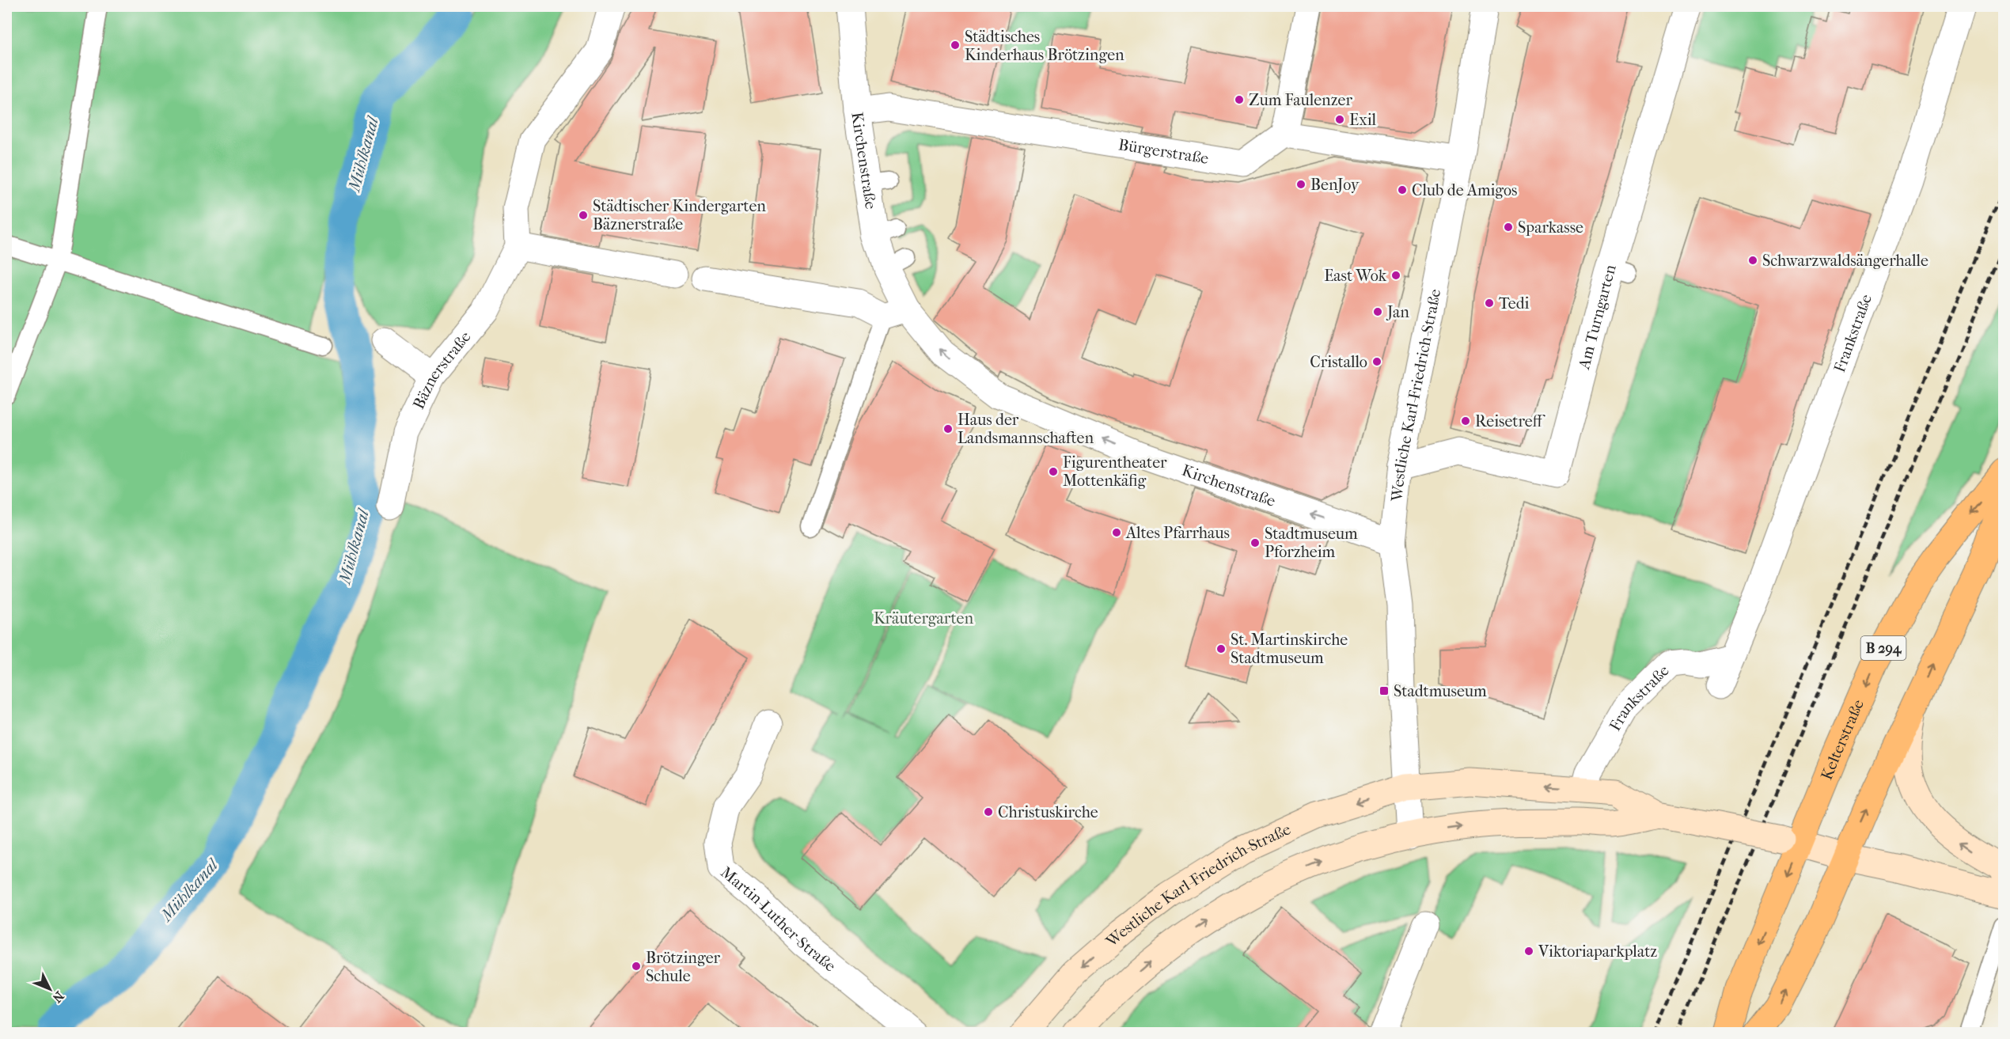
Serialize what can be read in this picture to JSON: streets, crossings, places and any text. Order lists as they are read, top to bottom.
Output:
{
  "streets": {
    "main road": ["Westliche Karl-Friedrich-Straße", "B 294", "Kelterstraße"],
    "street": [
      "Bürgerstraße",
      "Kirchenstraße",
      "Am Turngarten",
      "Frankstraße",
      "Bäznerstraße",
      "Martin-Luther-Straße"
    ]
  },
  "crossings": [
    ["Bürgerstraße", "Kirchenstraße"],
    ["Kirchenstraße", "Westliche Karl-Friedrich-Straße"],
    ["Am Turngarten", "Westliche Karl-Friedrich-Straße"],
    ["Frankstraße", "Westliche Karl-Friedrich-Straße"],
    ["Westliche Karl-Friedrich-Straße", "Kelterstraße"]
  ],
  "one_way": ["Kirchenstraße"],
  "water": ["Mühlkanal"],
  "parks": ["Kräutergarten"],
  "places": {
    "other": [
      "Städtisches Kinderhaus Brötzingen",
      "Zum Faulenzer",
      "Exil",
      "BenJoy",
      "Club de Amigos",
      "Städtischer Kindergarten Bäznerstraße",
      "Sparkasse",
      "Schwarzwaldsängerhalle",
      "East Wok",
      "Tedi",
      "Jan",
      "Cristallo",
      "Reisetreff",
      "Haus der Landsmannschaften",
      "Figurentheater Mottenkäfig",
      "Altes Pfarrhaus",
      "Stadtmuseum Pforzheim",
      "St. Martinskirche Stadtmuseum",
      "Christuskirche",
      "Viktoriaparkplatz",
      "Brötzinger Schule"
    ],
    "transit": ["Stadtmuseum"]
  },
  "north": "bottom right"
}
